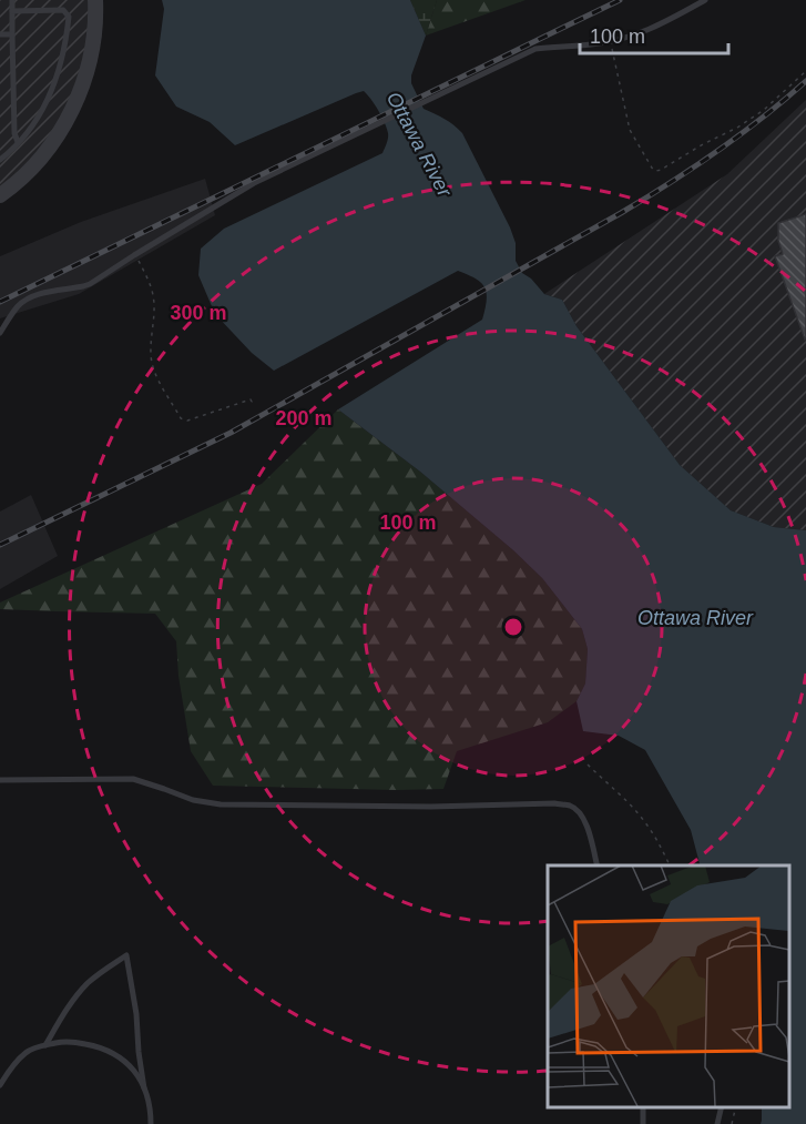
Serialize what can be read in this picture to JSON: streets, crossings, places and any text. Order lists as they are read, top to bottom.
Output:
{
  "water": ["Ottawa River"],
  "scale_bar": "100 m",
  "rings": ["300 m", "200 m", "100 m"]
}
